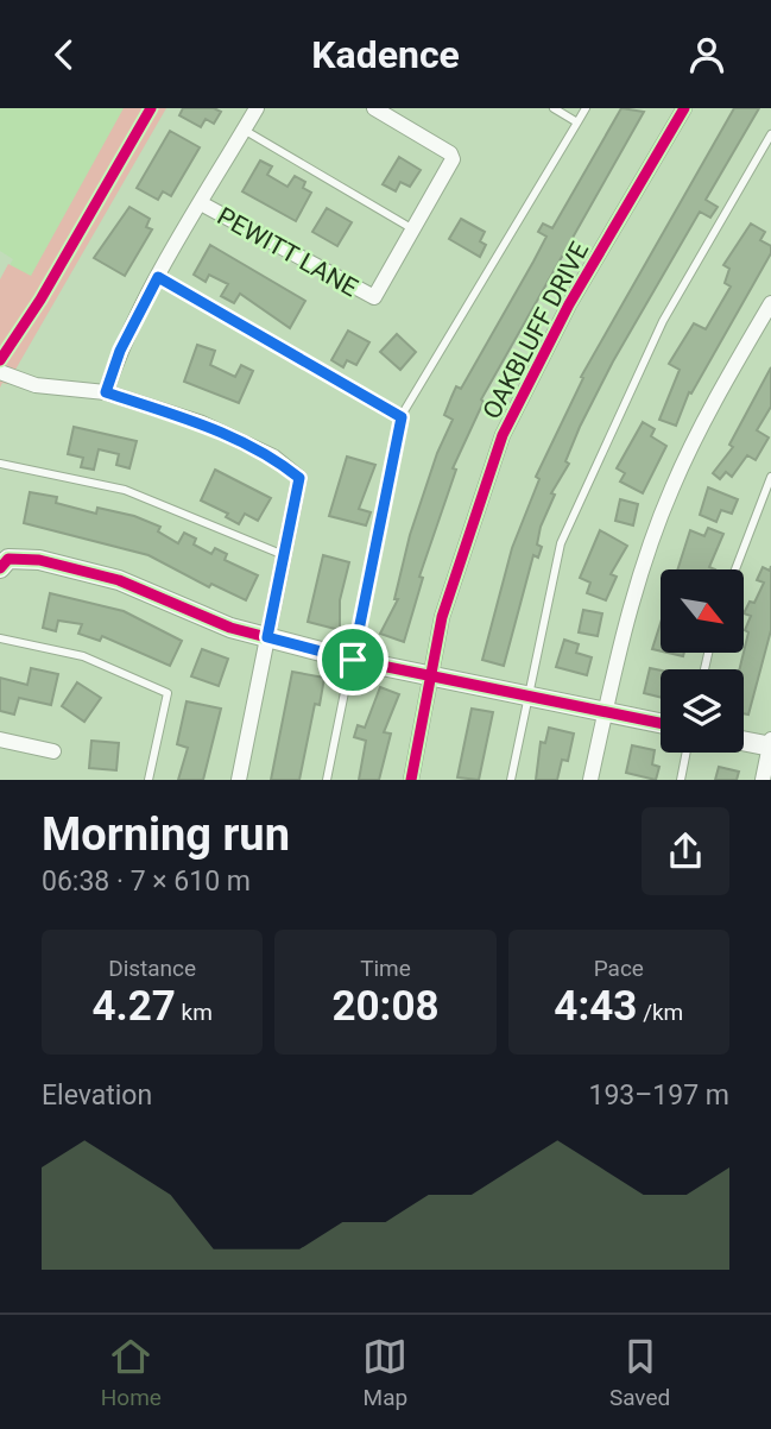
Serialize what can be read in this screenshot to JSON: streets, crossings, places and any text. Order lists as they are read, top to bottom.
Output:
{
  "streets": {
    "street": ["PEWITT LANE", "OAKBLUFF DRIVE"]
  },
  "north": "bottom right",
  "page": {
    "header": "Kadence",
    "heading": ["Morning run", "06:38 · 7 × 610 m"],
    "stats": [
      ["Distance", "4.27 km"],
      ["Time", "20:08"],
      ["Pace", "4:43 /km"]
    ],
    "chart": ["Elevation", "193–197 m"],
    "tabs": ["Home", "Map", "Saved"]
  }
}
